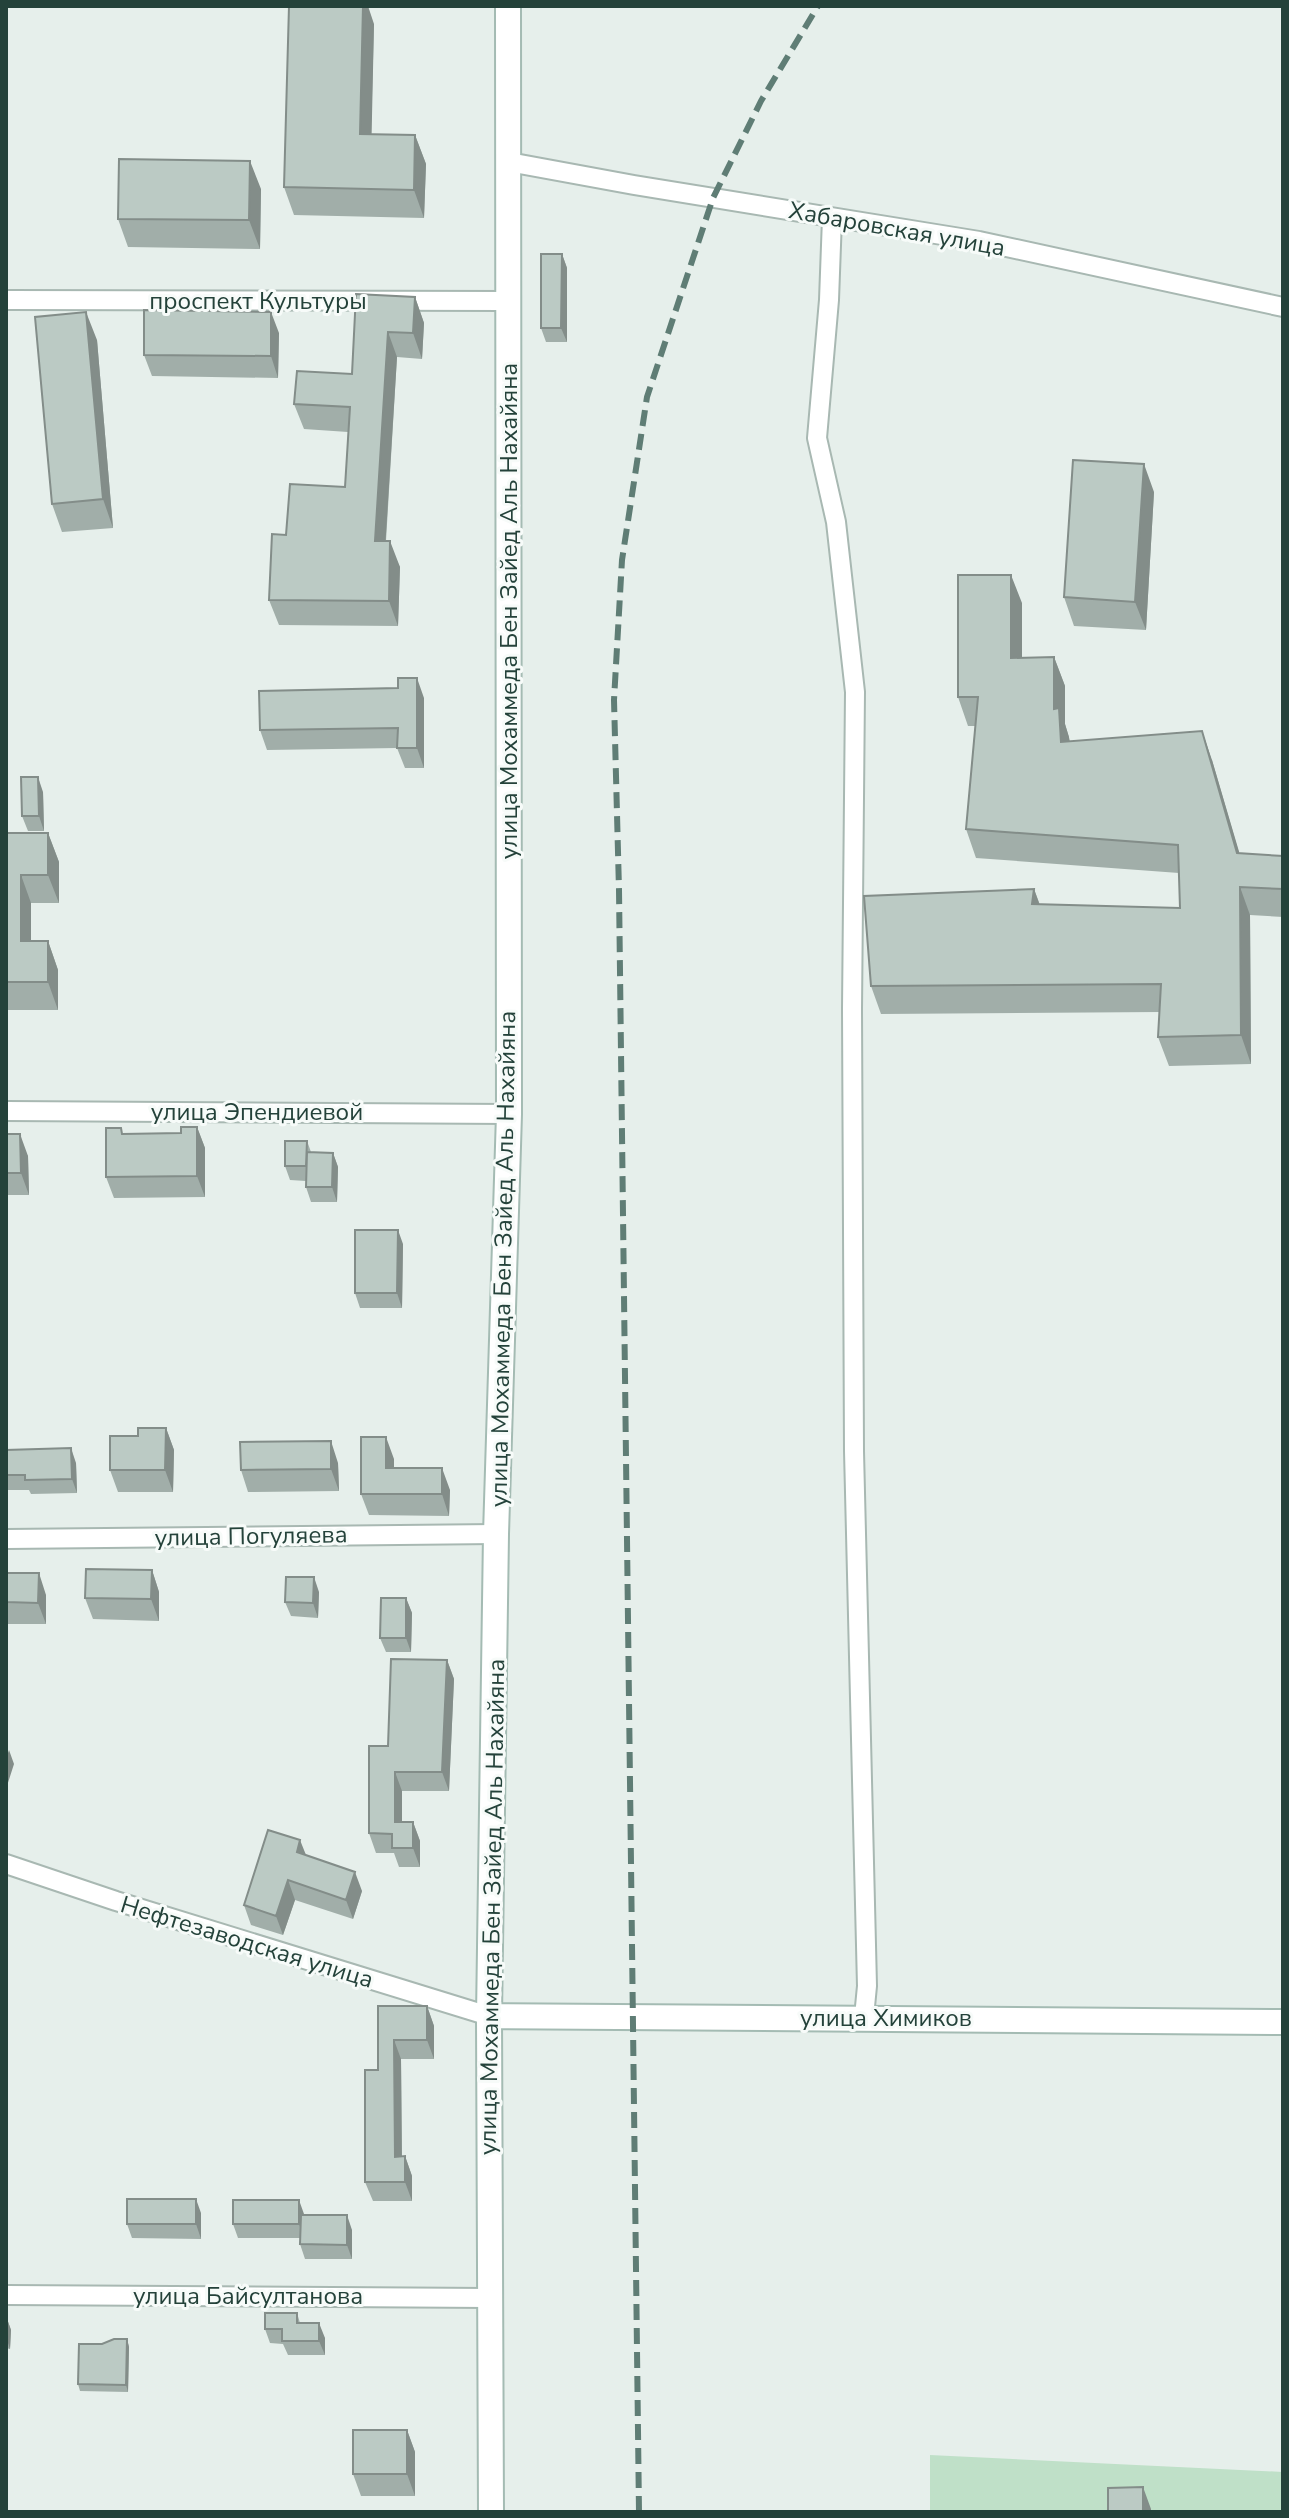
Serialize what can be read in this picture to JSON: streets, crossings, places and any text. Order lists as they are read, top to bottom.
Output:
{
  "streets": {
    "main road": ["улица Мохаммеда Бен Зайед Аль Нахайяна", "улица Химиков"],
    "street": [
      "Хабаровская улица",
      "проспект Культуры",
      "улица Эпендиевой",
      "улица Погуляева",
      "Нефтезаводская улица",
      "улица Байсултанова"
    ]
  },
  "crossings": [
    ["Хабаровская улица", "улица Мохаммеда Бен Зайед Аль Нахайяна"],
    ["проспект Культуры", "улица Мохаммеда Бен Зайед Аль Нахайяна"],
    ["улица Мохаммеда Бен Зайед Аль Нахайяна", "улица Эпендиевой"],
    ["улица Мохаммеда Бен Зайед Аль Нахайяна", "улица Погуляева"],
    ["улица Мохаммеда Бен Зайед Аль Нахайяна", "Нефтезаводская улица"],
    ["улица Мохаммеда Бен Зайед Аль Нахайяна", "улица Химиков"],
    ["улица Мохаммеда Бен Зайед Аль Нахайяна", "улица Байсултанова"],
    ["Нефтезаводская улица", "улица Химиков"]
  ]
}
